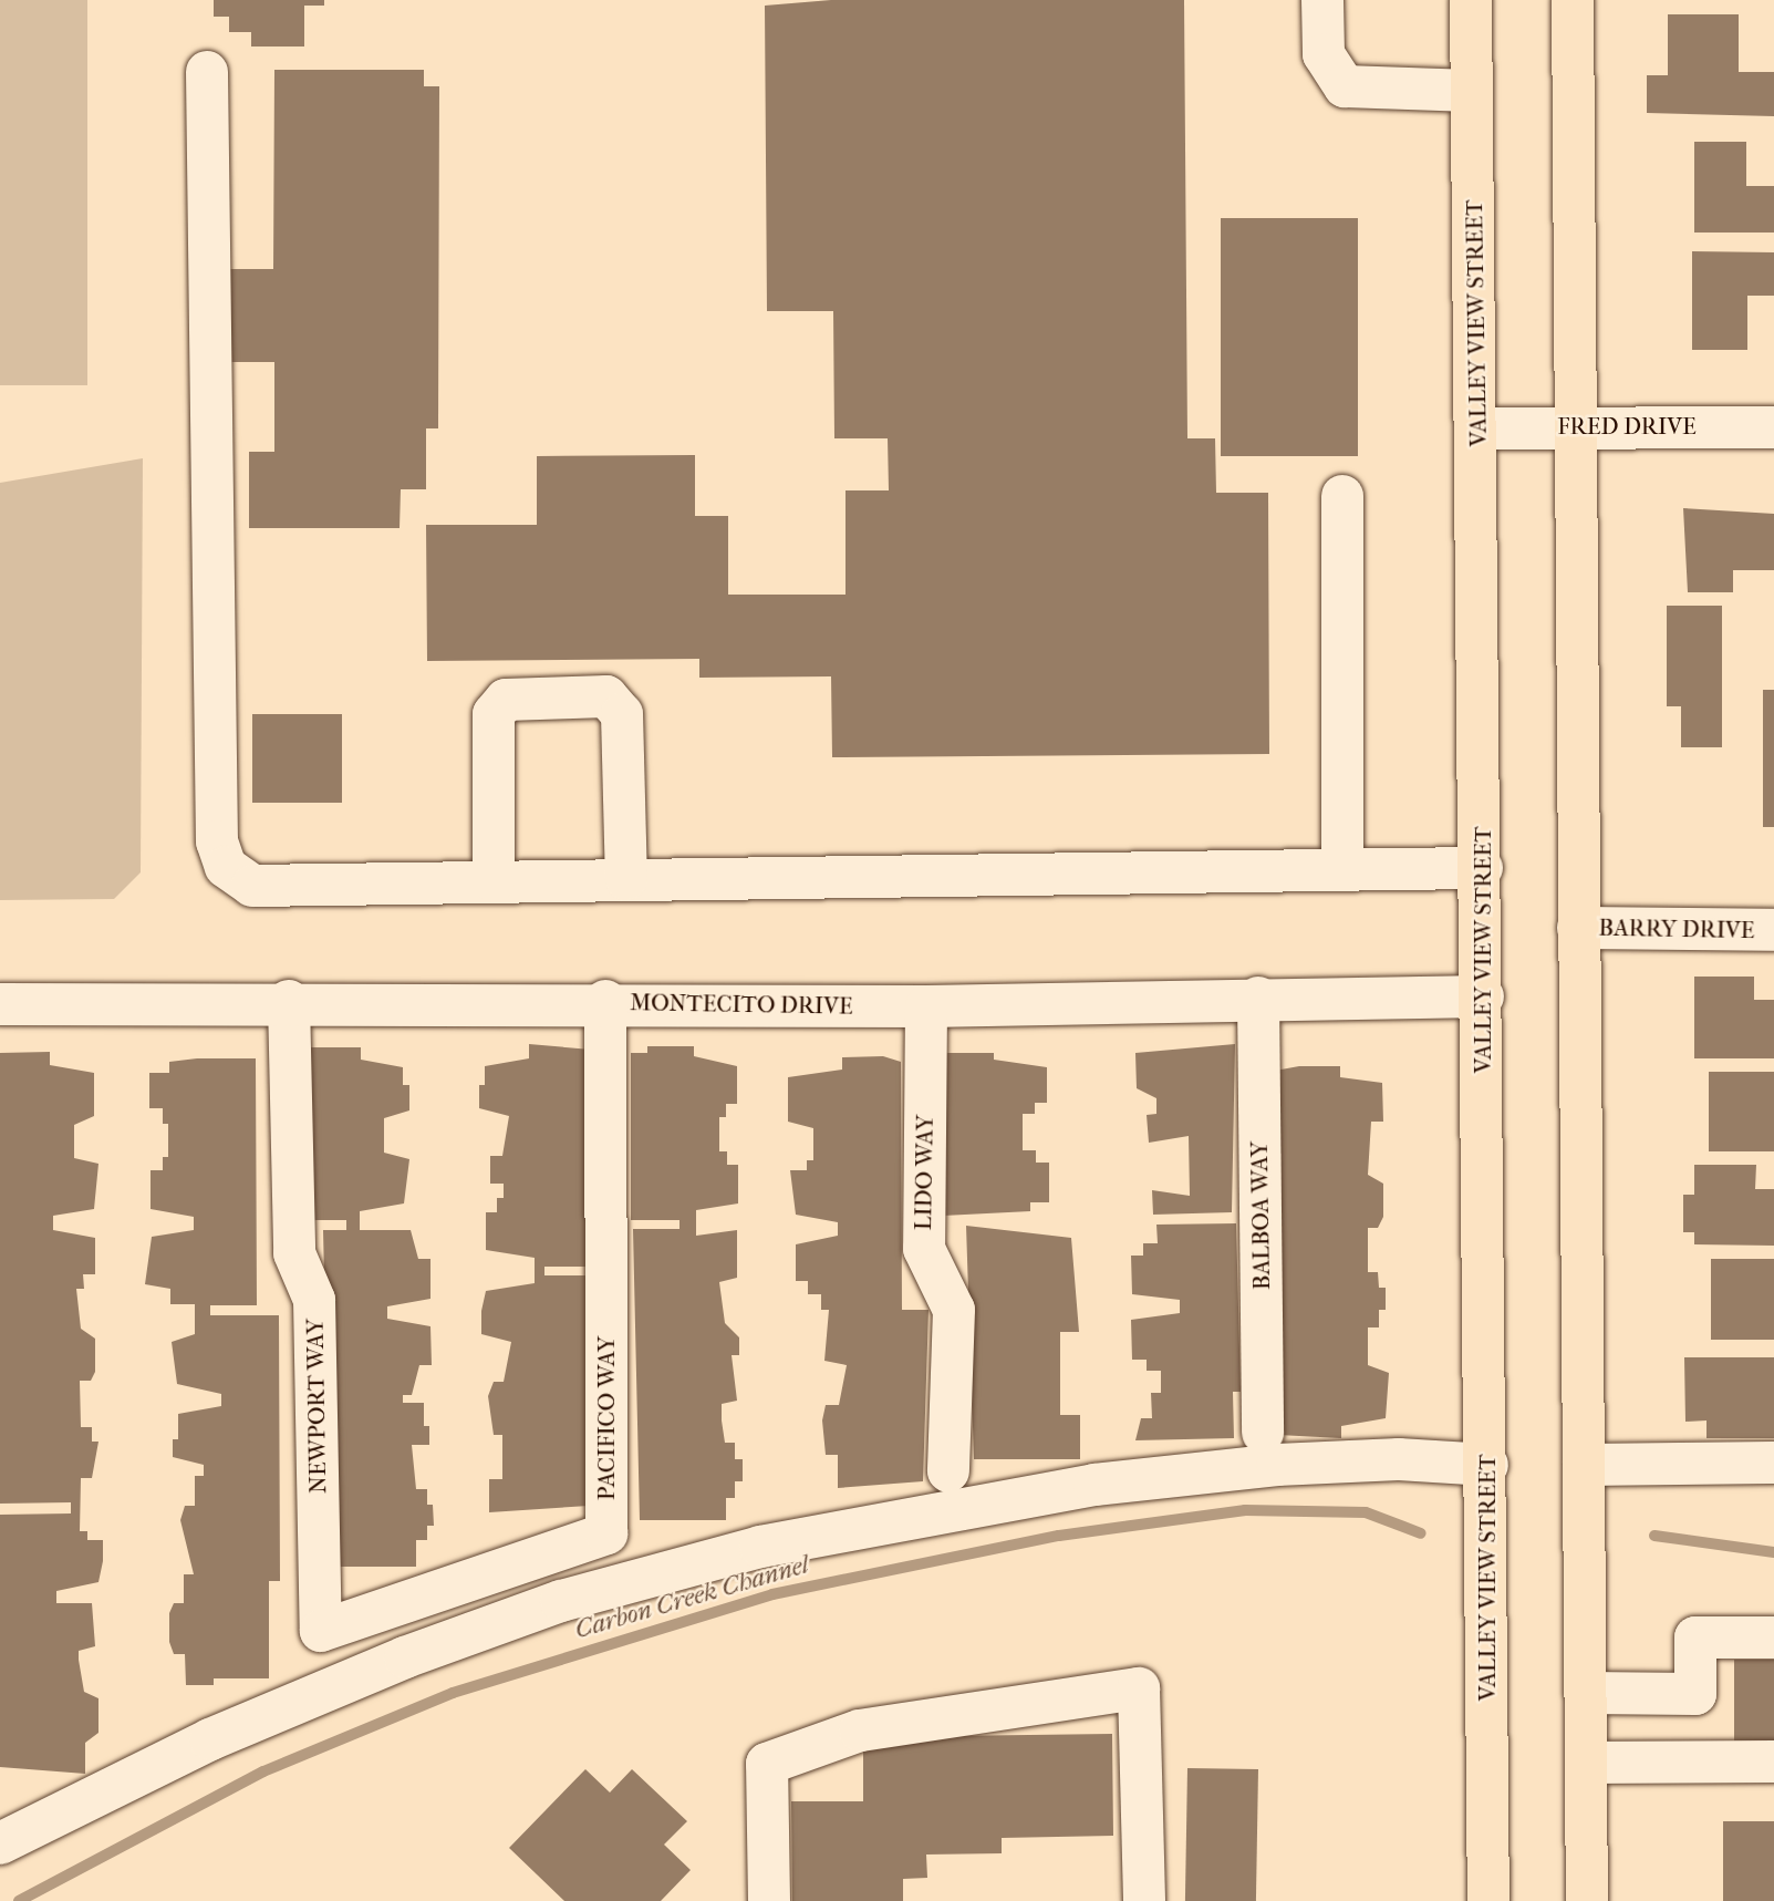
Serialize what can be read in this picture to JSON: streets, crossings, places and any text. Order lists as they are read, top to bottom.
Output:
{
  "streets": {
    "main road": ["VALLEY VIEW STREET"],
    "street": [
      "FRED DRIVE",
      "BARRY DRIVE",
      "MONTECITO DRIVE",
      "LIDO WAY",
      "BALBOA WAY",
      "NEWPORT WAY",
      "PACIFICO WAY"
    ]
  },
  "crossings": [
    ["VALLEY VIEW STREET", "FRED DRIVE"],
    ["VALLEY VIEW STREET", "MONTECITO DRIVE"],
    ["MONTECITO DRIVE", "LIDO WAY"],
    ["MONTECITO DRIVE", "BALBOA WAY"],
    ["MONTECITO DRIVE", "NEWPORT WAY"],
    ["MONTECITO DRIVE", "PACIFICO WAY"],
    ["NEWPORT WAY", "PACIFICO WAY"]
  ],
  "water": ["Carbon Creek Channel"]
}
